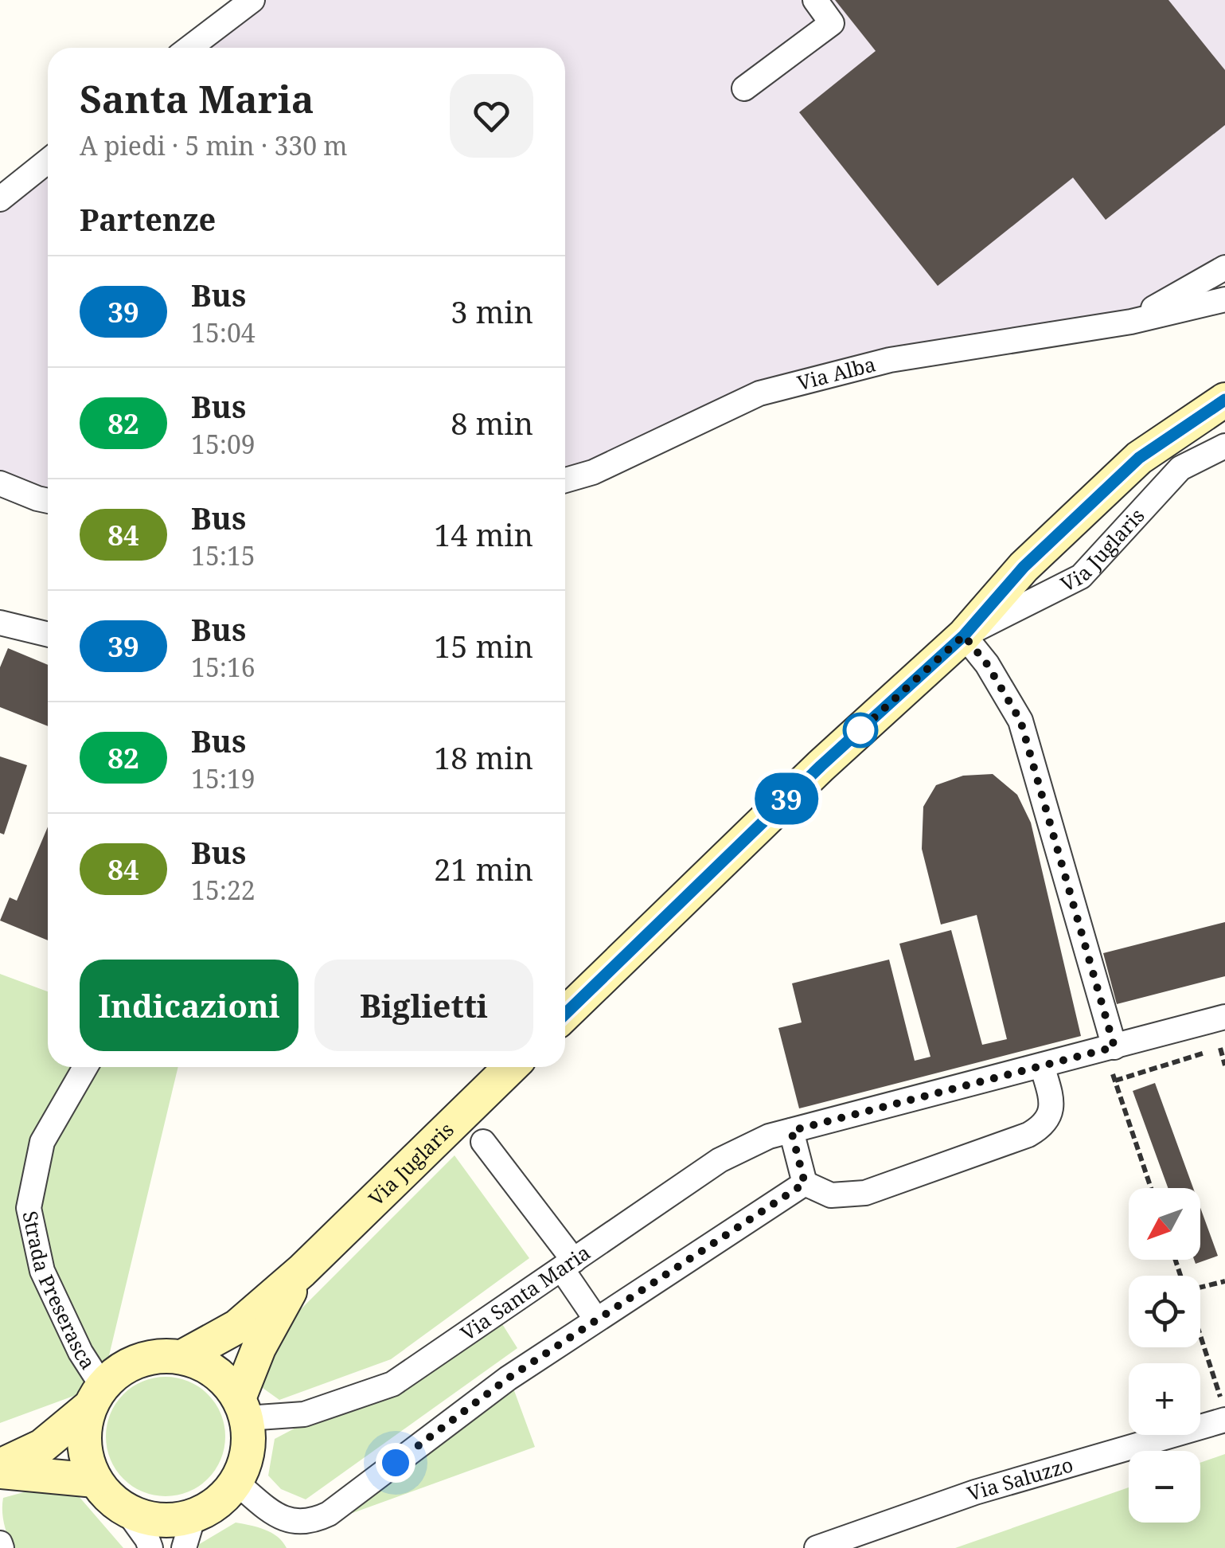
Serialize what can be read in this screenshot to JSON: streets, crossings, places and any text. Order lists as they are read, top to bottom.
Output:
{
  "streets": {
    "street": [
      "Via Alba",
      "Via Juglaris",
      "Strada Preserasca",
      "Via Santa Maria",
      "Via Saluzzo"
    ]
  },
  "crossings": [
    ["Via Juglaris", "Strada Preserasca"],
    ["Via Juglaris", "Via Santa Maria"],
    ["Strada Preserasca", "Via Santa Maria"]
  ],
  "lines": ["bus line 39"],
  "north": "bottom left",
  "page": {
    "on_map": "39",
    "heading": [
      ["Santa Maria", "A piedi · 5 min · 330 m"],
      "Partenze"
    ],
    "list": [
      {
        "mark": "39",
        "name": "Bus",
        "note": "15:04",
        "value": "3 min"
      },
      {
        "mark": "82",
        "name": "Bus",
        "note": "15:09",
        "value": "8 min"
      },
      {
        "mark": "84",
        "name": "Bus",
        "note": "15:15",
        "value": "14 min"
      },
      {
        "mark": "39",
        "name": "Bus",
        "note": "15:16",
        "value": "15 min"
      },
      {
        "mark": "82",
        "name": "Bus",
        "note": "15:19",
        "value": "18 min"
      },
      {
        "mark": "84",
        "name": "Bus",
        "note": "15:22",
        "value": "21 min"
      }
    ],
    "buttons": ["Indicazioni", "Biglietti"],
    "map_buttons": ["+", "−"]
  }
}
